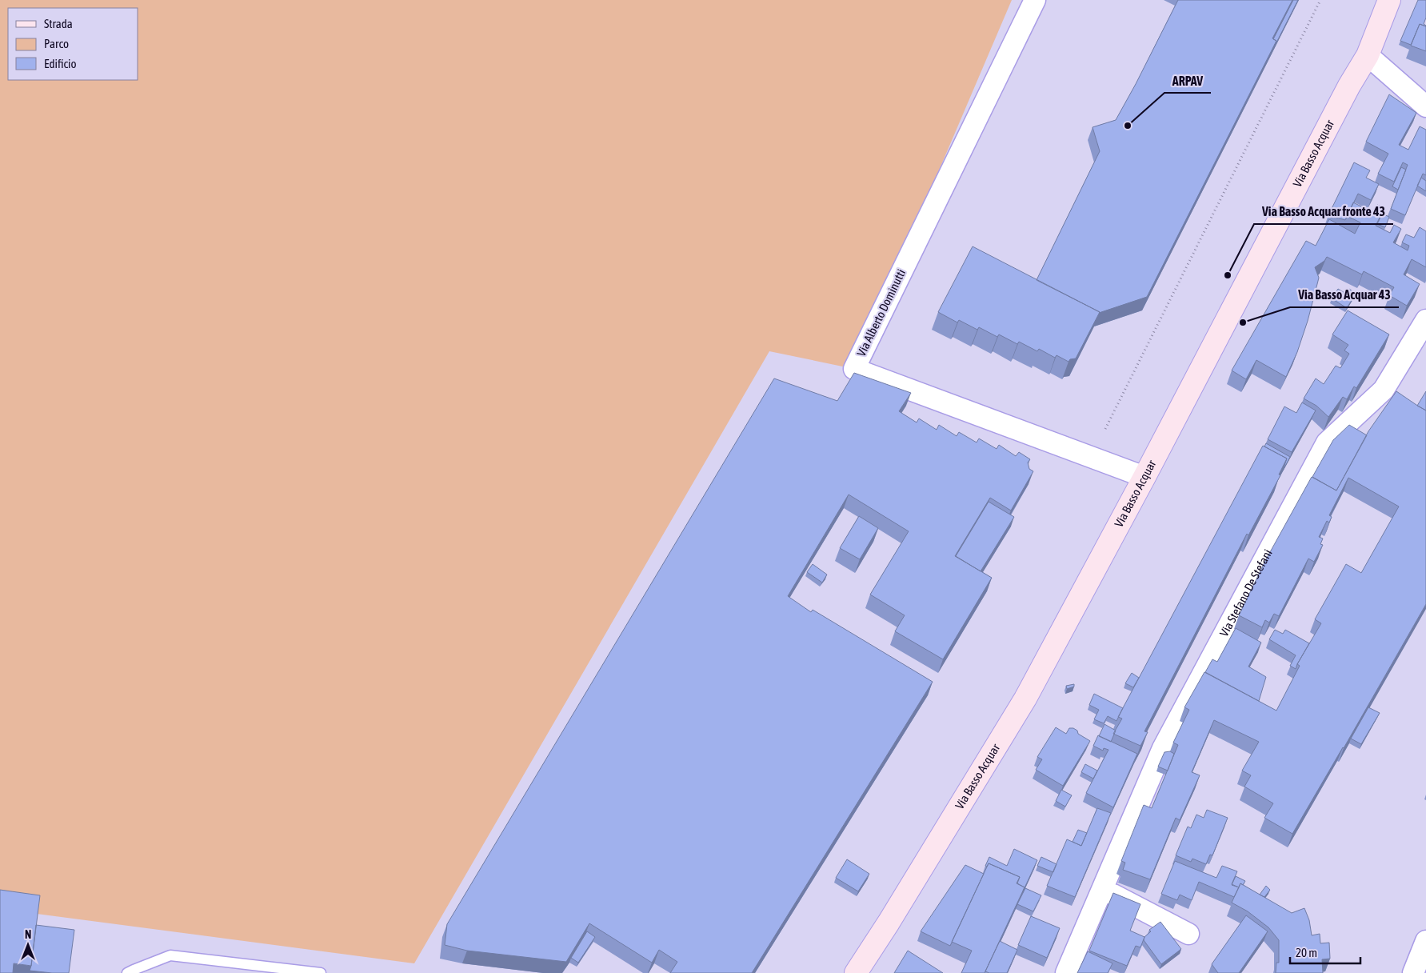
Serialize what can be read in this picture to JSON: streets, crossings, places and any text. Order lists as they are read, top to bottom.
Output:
{
  "streets": {
    "main road": ["Via Basso Acquar"],
    "street": ["Via Alberto Dominutti", "Via Stefano De Stefani"]
  },
  "crossings": [
    ["Via Basso Acquar", "Via Alberto Dominutti"]
  ],
  "places": ["ARPAV", "Via Basso Acquar fronte 43", "Via Basso Acquar 43"],
  "legend": ["Strada", "Parco", "Edificio"],
  "scale_bar": "20 m",
  "north": "top"
}
